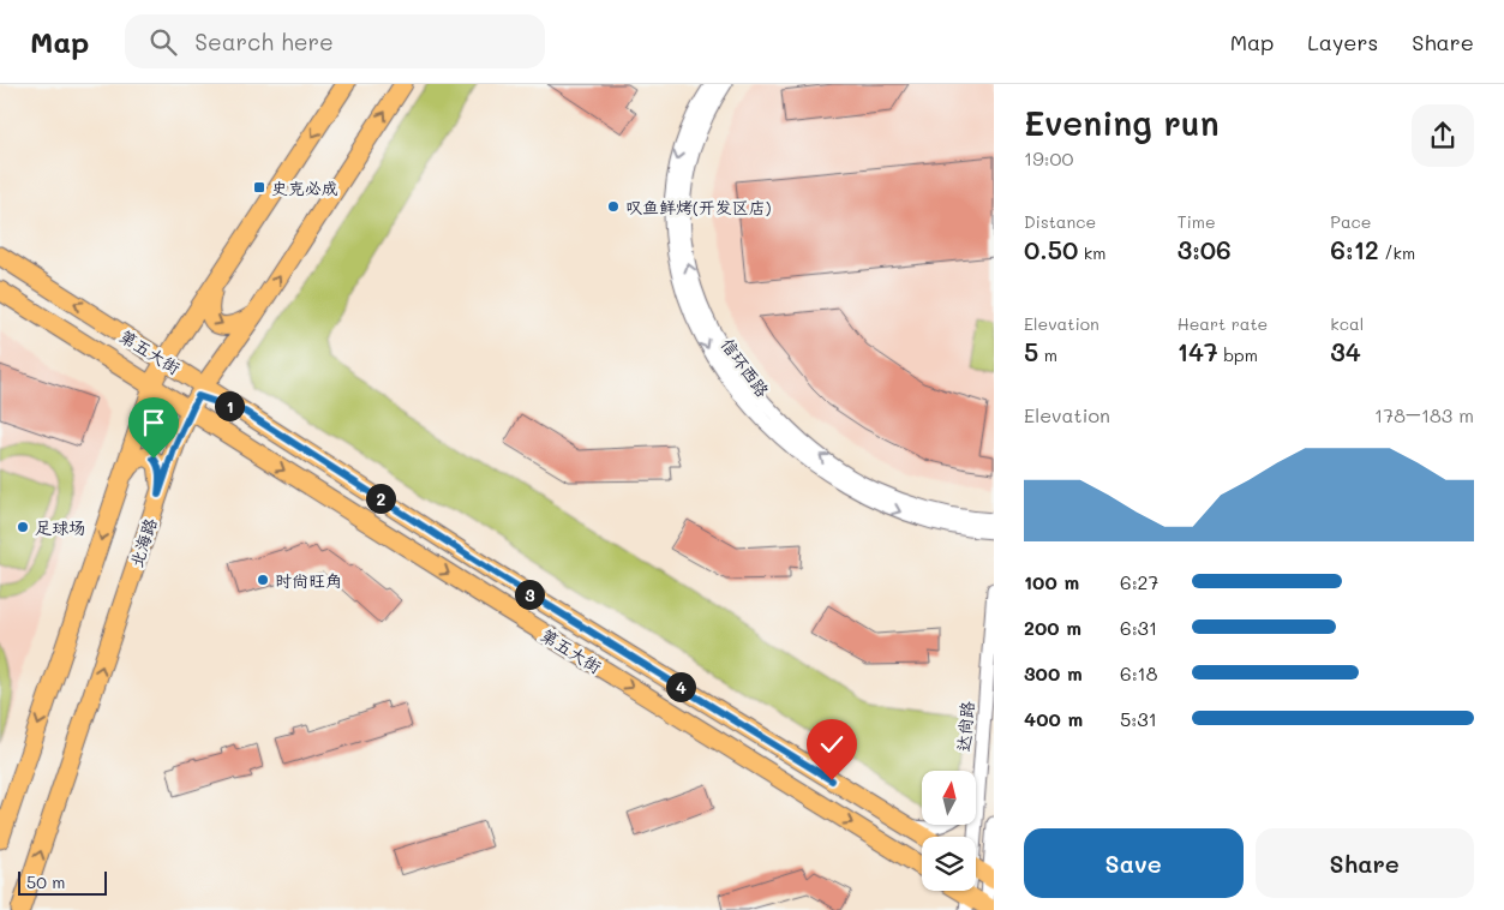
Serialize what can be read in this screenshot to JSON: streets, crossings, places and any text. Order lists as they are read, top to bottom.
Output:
{
  "streets": {
    "main road": ["第五大街", "北海路"],
    "street": ["信环西路", "达尚路"]
  },
  "crossings": [
    ["第五大街", "北海路"]
  ],
  "places": {
    "transit": ["史克必成"],
    "other": ["叹鱼鲜烤(开发区店)", "足球场", "时尚旺角"]
  },
  "scale_bar": "50 m",
  "north": "top",
  "page": {
    "header": "Map",
    "search": "Search here",
    "nav": ["Map", "Layers", "Share"],
    "heading": ["Evening run", "19:00"],
    "stats": [
      ["Distance", "0.50 km"],
      ["Time", "3:06"],
      ["Pace", "6:12 /km"],
      ["Elevation", "5 m"],
      ["Heart rate", "147 bpm"],
      ["kcal", "34"]
    ],
    "chart": ["Elevation", "178–183 m"],
    "pins": [
      "1",
      "2",
      "3",
      "4"
    ],
    "list": [
      {
        "name": "100 m",
        "note": "6:27"
      },
      {
        "name": "200 m",
        "note": "6:31"
      },
      {
        "name": "300 m",
        "note": "6:18"
      },
      {
        "name": "400 m",
        "note": "5:31"
      }
    ],
    "buttons": ["Save", "Share"],
    "scale": "50 m"
  }
}
